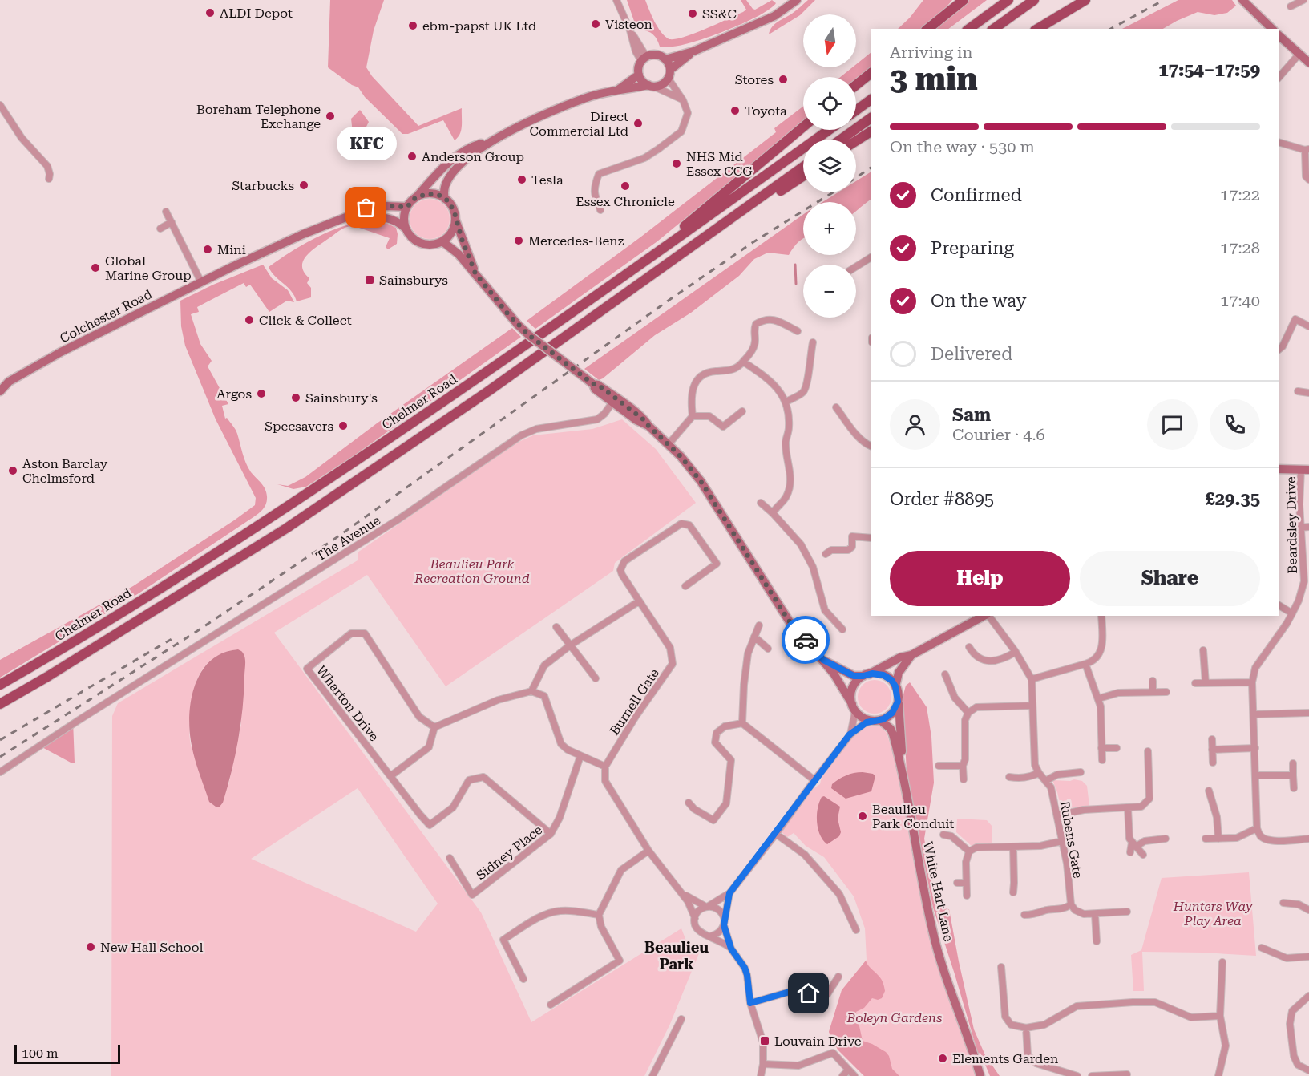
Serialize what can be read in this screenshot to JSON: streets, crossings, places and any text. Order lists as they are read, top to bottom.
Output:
{
  "streets": {
    "main road": ["Chelmer Road"],
    "street": [
      "Colchester Road",
      "Beardsley Drive",
      "The Avenue",
      "Burnell Gate",
      "Wharton Drive",
      "Rubens Gate",
      "Sidney Place",
      "White Hart Lane"
    ]
  },
  "districts": ["Beaulieu Park"],
  "parks": ["Beaulieu Park Recreation Ground", "Hunters Way Play Area", "Boleyn Gardens"],
  "places": {
    "other": [
      "ALDI Depot",
      "SS&C",
      "Visteon",
      "ebm-papst UK Ltd",
      "Stores",
      "Toyota",
      "Boreham Telephone Exchange",
      "Direct Commercial Ltd",
      "Anderson Group",
      "NHS Mid Essex CCG",
      "Tesla",
      "Starbucks",
      "Essex Chronicle",
      "KFC",
      "Mercedes-Benz",
      "Mini",
      "Global Marine Group",
      "Click & Collect",
      "Argos",
      "Sainsbury's",
      "Specsavers",
      "Aston Barclay Chelmsford",
      "Beaulieu Park Conduit",
      "New Hall School",
      "Elements Garden"
    ],
    "transit": ["Sainsburys", "Louvain Drive"]
  },
  "scale_bar": "100 m",
  "north": "bottom",
  "page": {
    "map_buttons": ["+", "−"],
    "heading": ["3 min", "Arriving in", "17:54–17:59"],
    "panel": [
      "Sam",
      "Courier · 4.6",
      "Order #8895",
      "£29.35"
    ],
    "bar": "On the way · 530 m",
    "bubble": "KFC",
    "list": [
      ["Confirmed", "17:22"],
      ["Preparing", "17:28"],
      ["On the way", "17:40"],
      "Delivered"
    ],
    "buttons": ["Help", "Share"],
    "scale": "100 m"
  }
}
